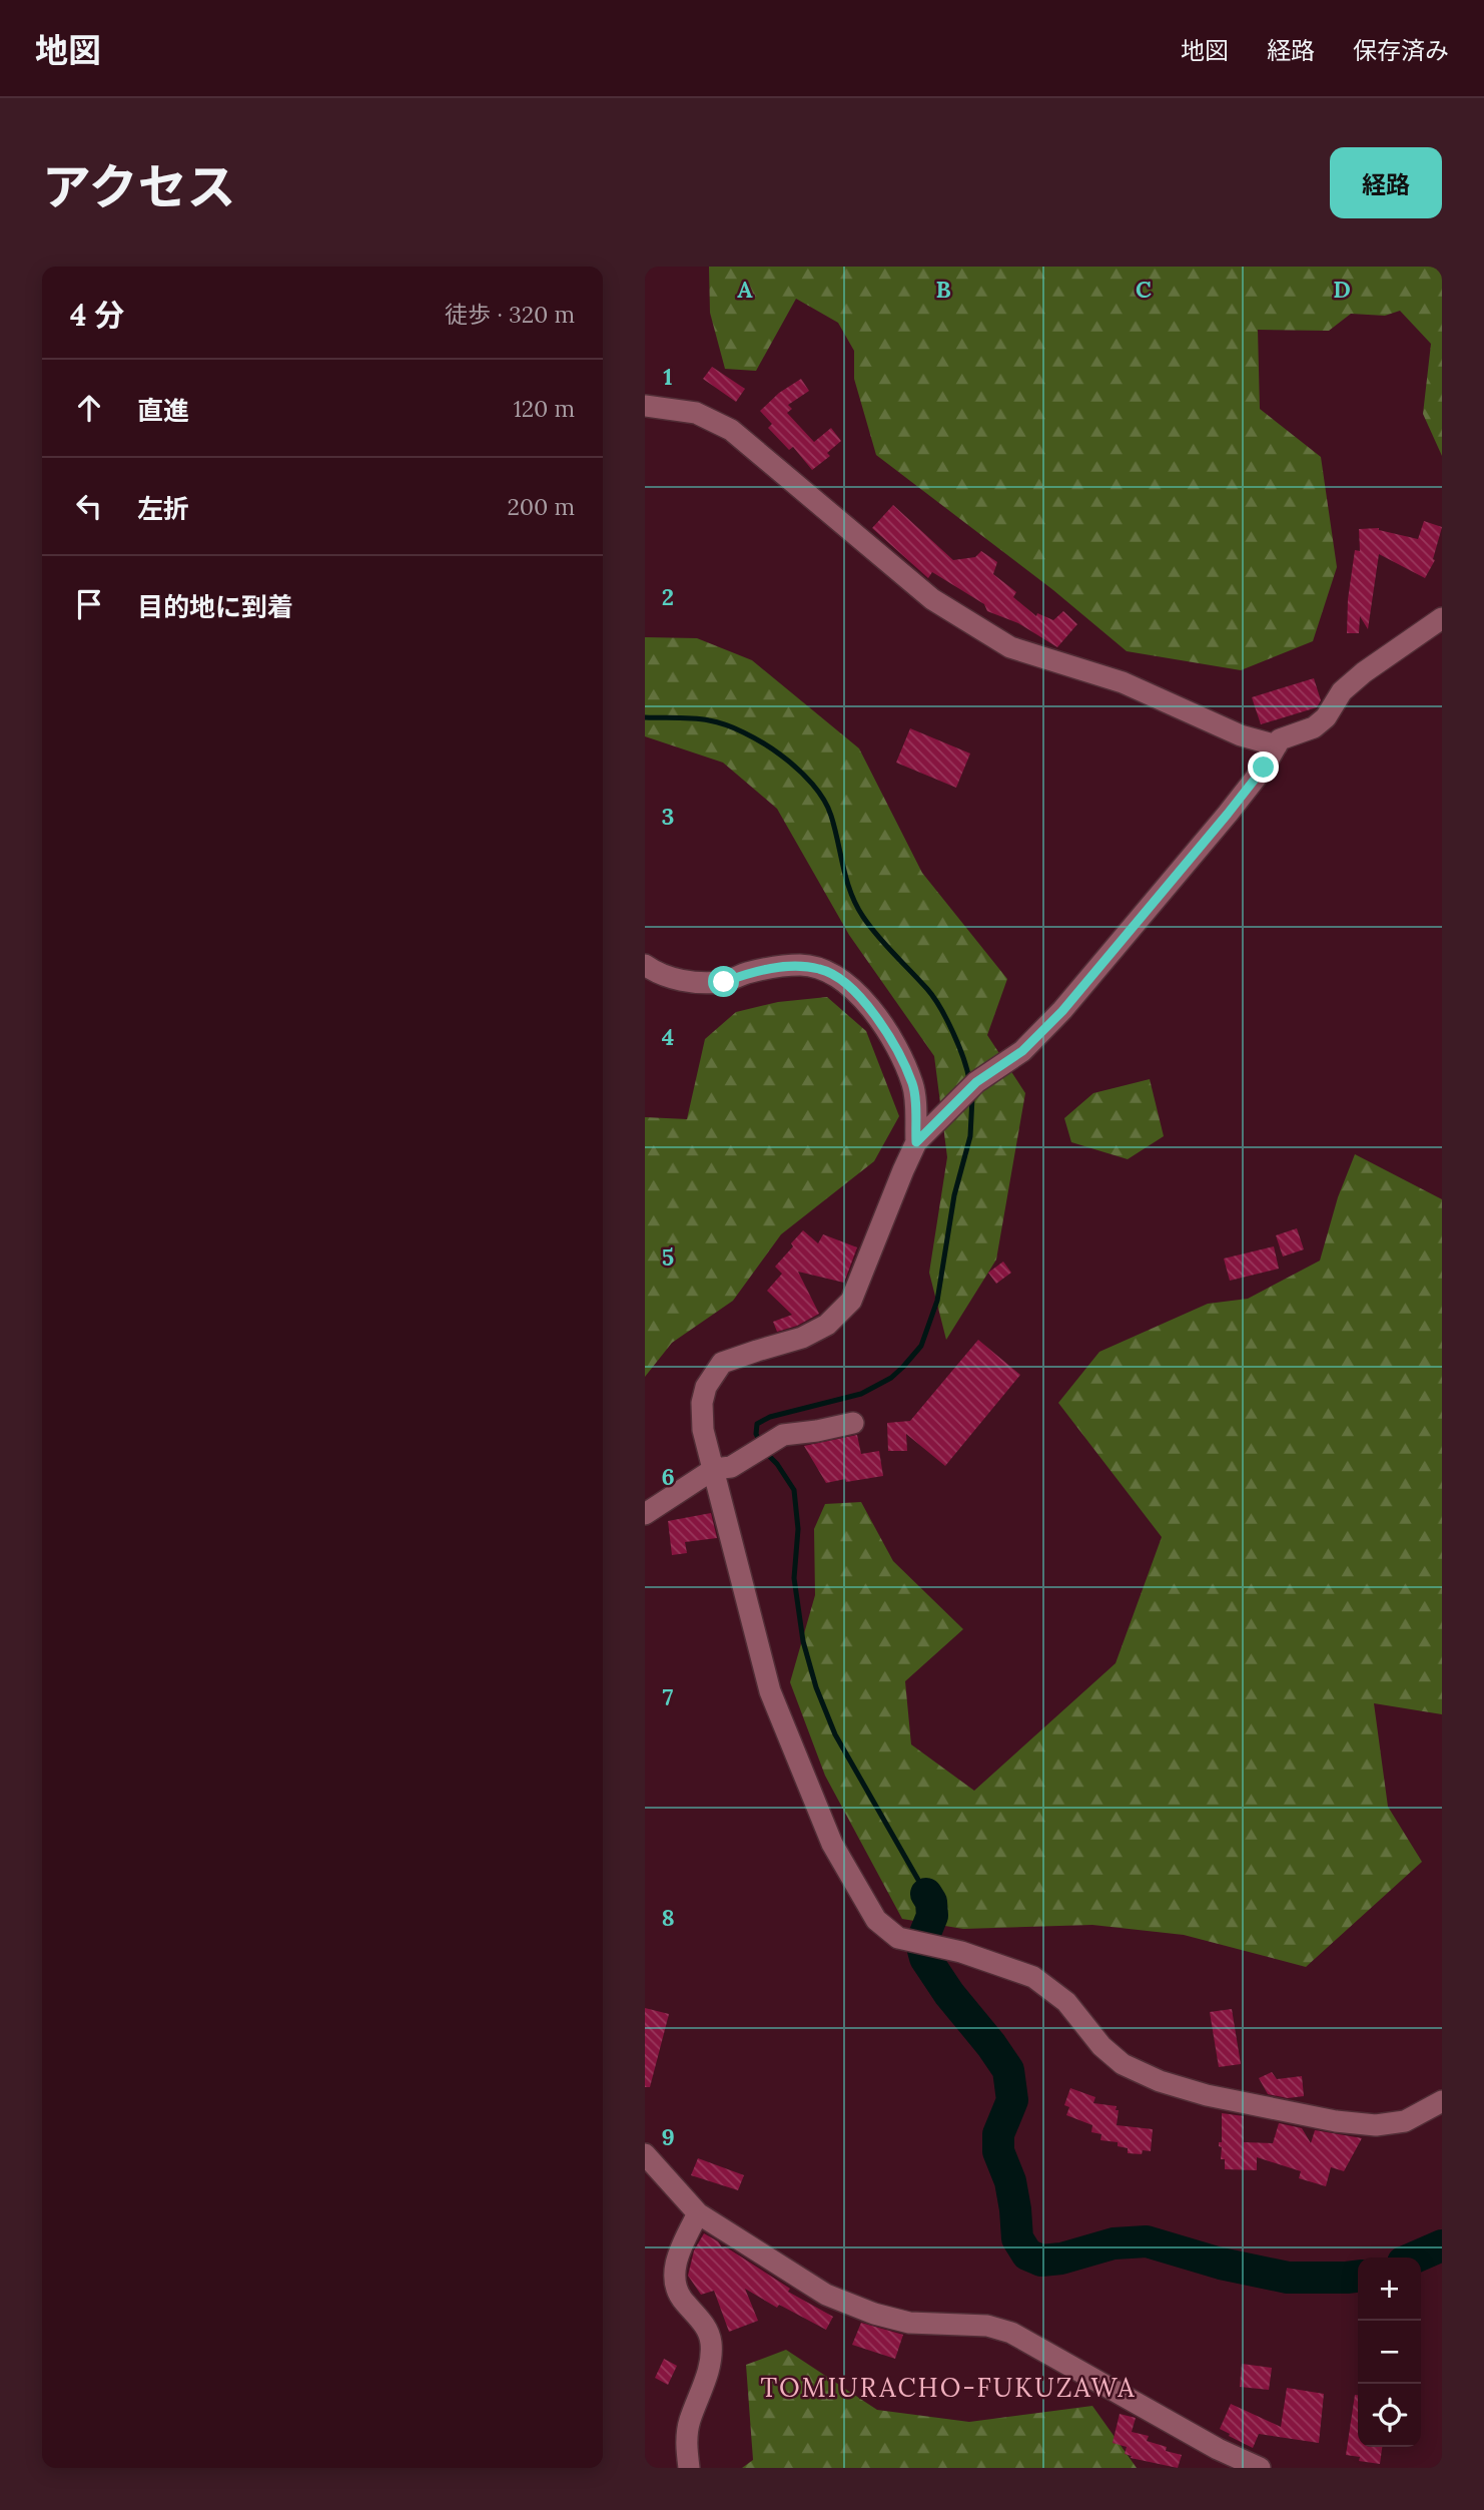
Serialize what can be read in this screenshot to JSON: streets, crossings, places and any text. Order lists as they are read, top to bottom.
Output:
{
  "districts": ["TOMIURACHO-FUKUZAWA"],
  "page": {
    "header": "地図",
    "nav": ["地図", "経路", "保存済み"],
    "title": "アクセス",
    "buttons": "経路",
    "heading": ["4 分", "徒歩 · 320 m"],
    "list": [
      ["直進", "120 m"],
      ["左折", "200 m"],
      "目的地に到着"
    ],
    "map_buttons": ["+", "−"]
  },
  "grid": {
    "columns": [
      "A",
      "B",
      "C",
      "D"
    ],
    "rows": [
      "1",
      "2",
      "3",
      "4",
      "5",
      "6",
      "7",
      "8",
      "9"
    ]
  }
}
